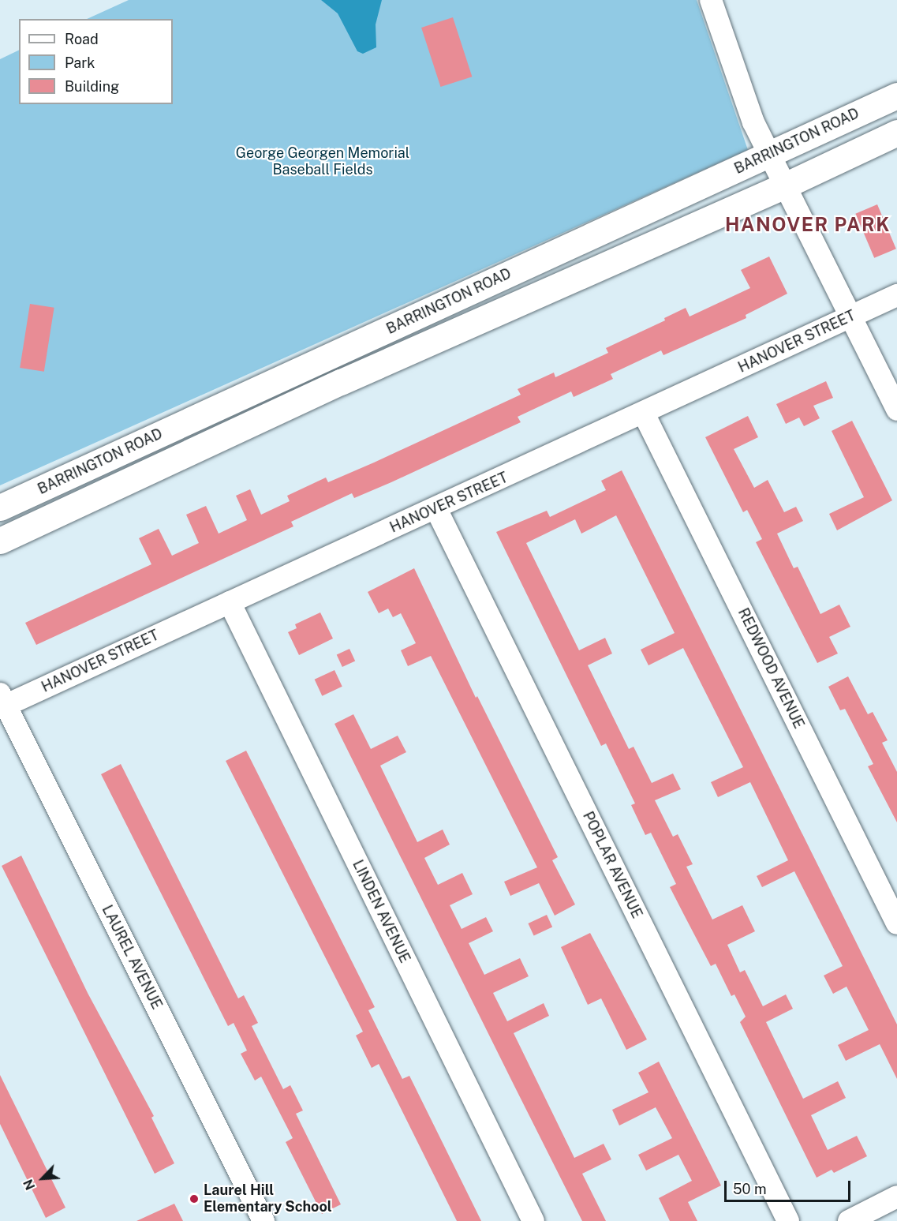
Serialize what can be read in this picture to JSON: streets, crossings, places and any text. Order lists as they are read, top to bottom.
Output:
{
  "streets": {
    "main road": ["BARRINGTON ROAD"],
    "street": [
      "HANOVER STREET",
      "REDWOOD AVENUE",
      "POPLAR AVENUE",
      "LINDEN AVENUE",
      "LAUREL AVENUE"
    ]
  },
  "crossings": [
    ["HANOVER STREET", "REDWOOD AVENUE"],
    ["HANOVER STREET", "POPLAR AVENUE"],
    ["HANOVER STREET", "LINDEN AVENUE"],
    ["HANOVER STREET", "LAUREL AVENUE"]
  ],
  "districts": ["HANOVER PARK"],
  "parks": ["George Georgen Memorial Baseball Fields"],
  "places": ["Laurel Hill Elementary School"],
  "legend": ["Road", "Park", "Building"],
  "scale_bar": "50 m",
  "north": "bottom left"
}
